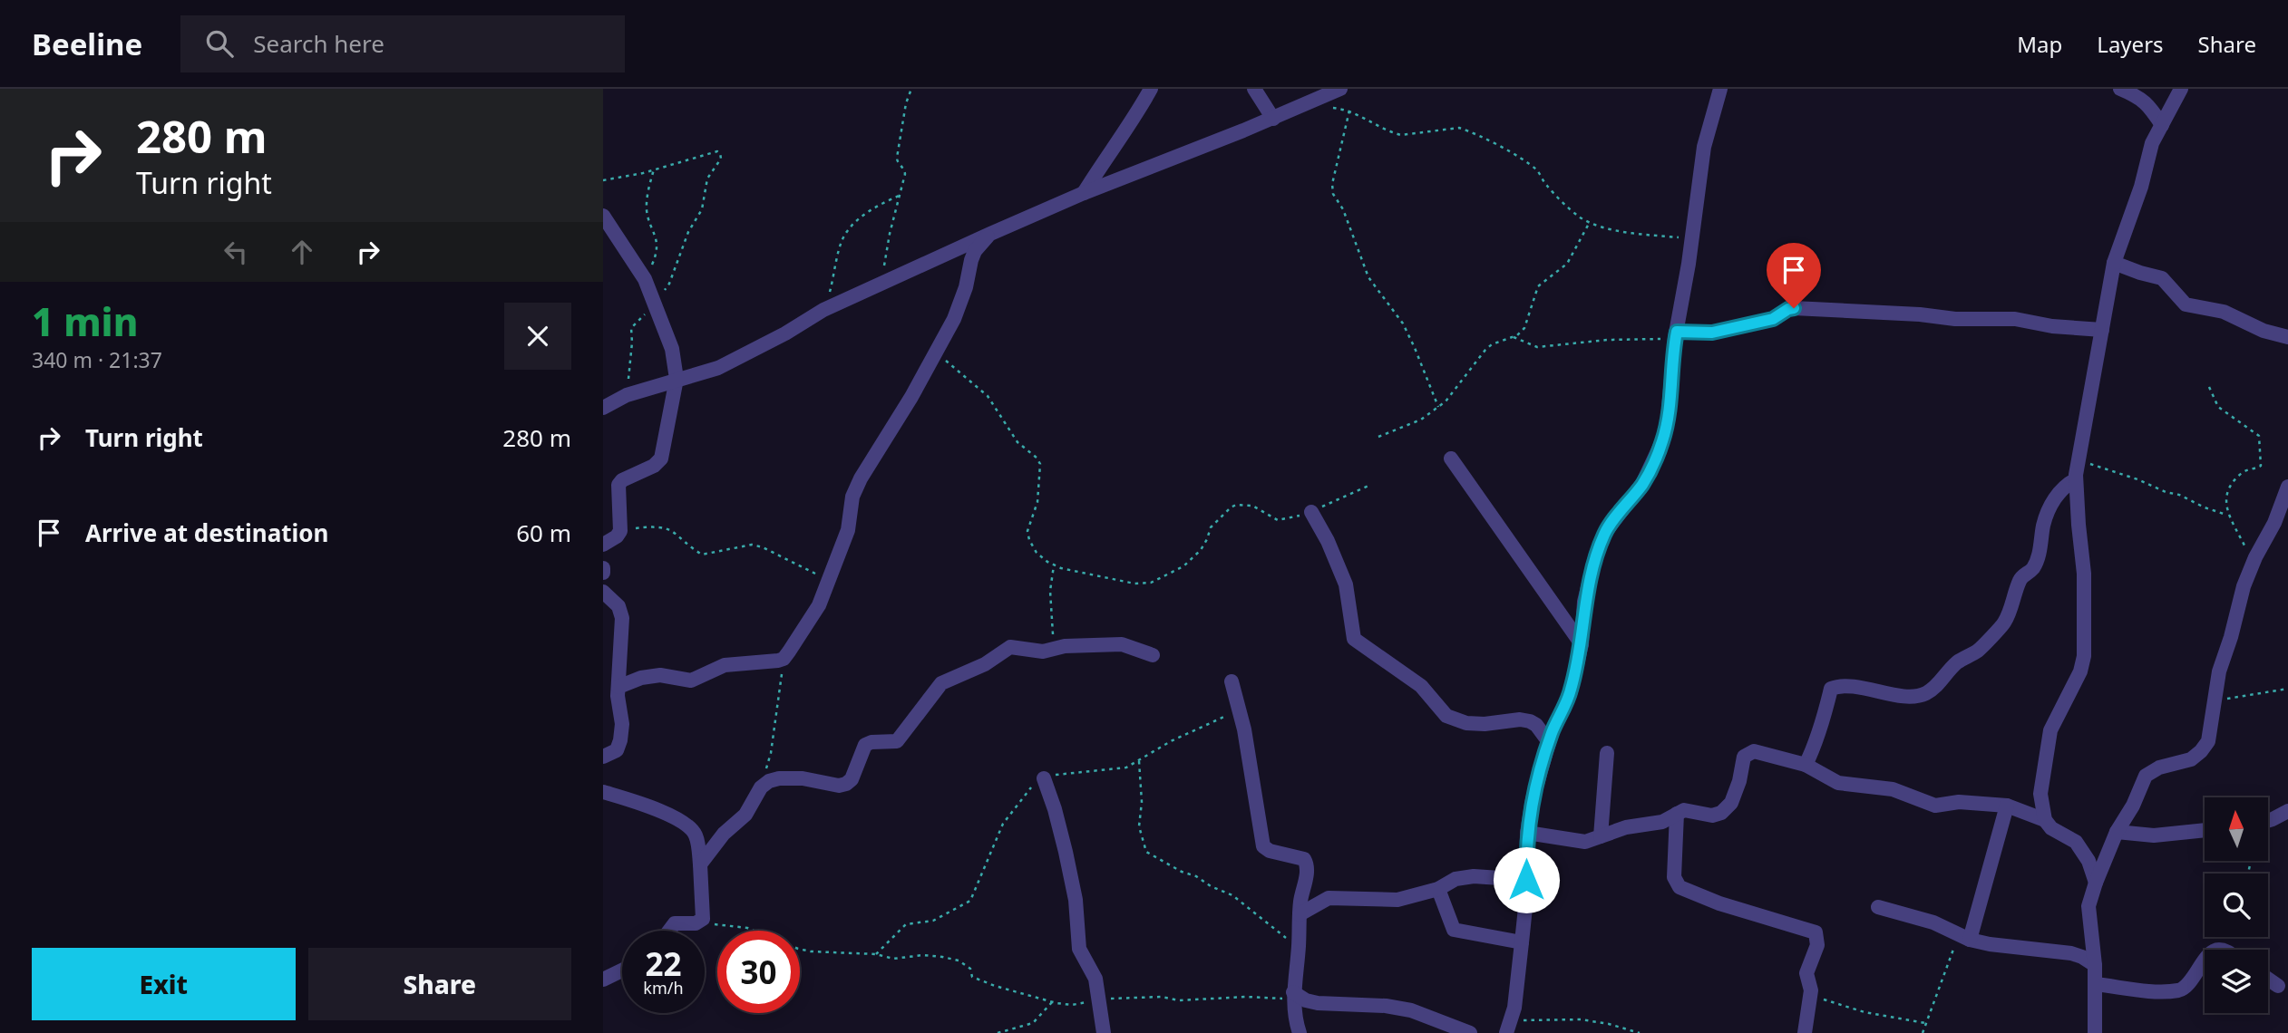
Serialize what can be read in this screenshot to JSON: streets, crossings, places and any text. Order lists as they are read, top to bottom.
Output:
{
  "north": "top",
  "page": {
    "header": "Beeline",
    "search": "Search here",
    "nav": ["Map", "Layers", "Share"],
    "turn": ["280 m", "Turn right"],
    "heading": ["1 min", "340 m · 21:37"],
    "list": [
      {
        "name": "Turn right",
        "value": "280 m"
      },
      {
        "name": "Arrive at destination",
        "value": "60 m"
      }
    ],
    "speed": "22 km/h",
    "limit": "30",
    "buttons": ["Exit", "Share"]
  }
}
